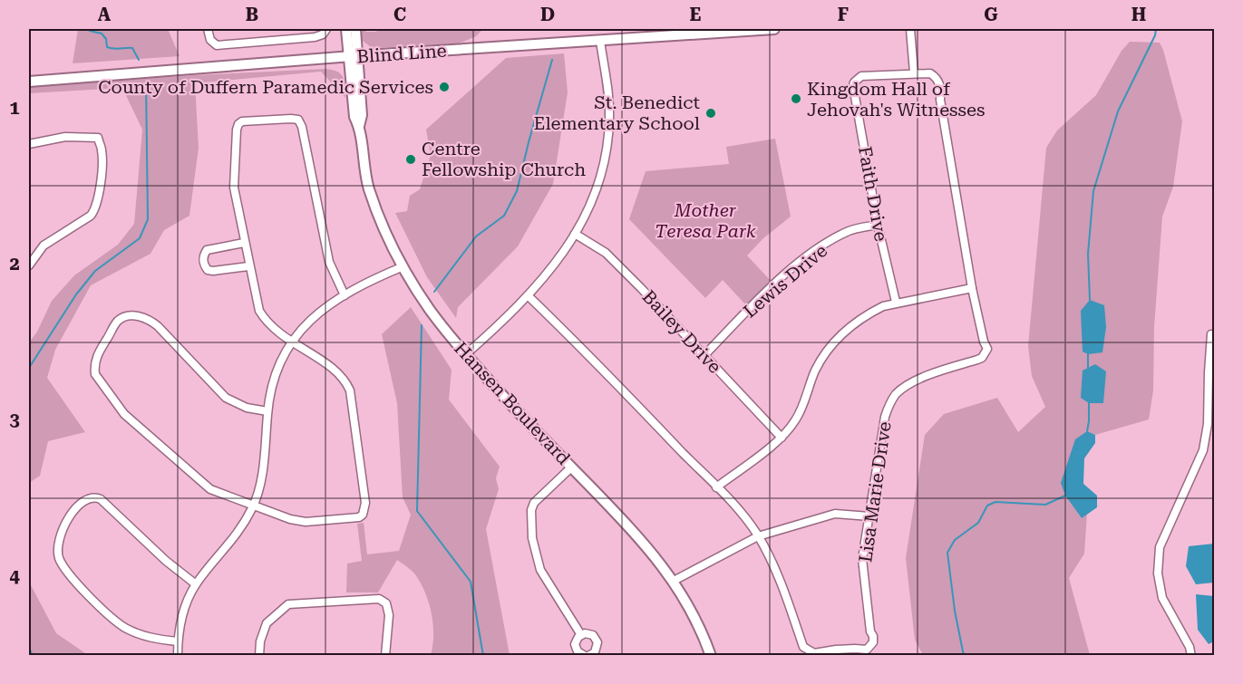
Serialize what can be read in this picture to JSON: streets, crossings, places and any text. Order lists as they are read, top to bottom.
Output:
{
  "streets": {
    "street": [
      "Blind Line",
      "Faith Drive",
      "Lewis Drive",
      "Bailey Drive",
      "Hansen Boulevard",
      "Lisa Marie Drive"
    ]
  },
  "crossings": [
    ["Blind Line", "Hansen Boulevard"],
    ["Faith Drive", "Lewis Drive"],
    ["Faith Drive", "Lisa Marie Drive"],
    ["Lewis Drive", "Bailey Drive"]
  ],
  "parks": ["Mother Teresa Park"],
  "places": [
    "County of Duffern Paramedic Services",
    "Kingdom Hall of Jehovah's Witnesses",
    "St. Benedict Elementary School",
    "Centre Fellowship Church"
  ],
  "grid": {
    "columns": [
      "A",
      "B",
      "C",
      "D",
      "E",
      "F",
      "G",
      "H"
    ],
    "rows": [
      "1",
      "2",
      "3",
      "4"
    ]
  }
}
